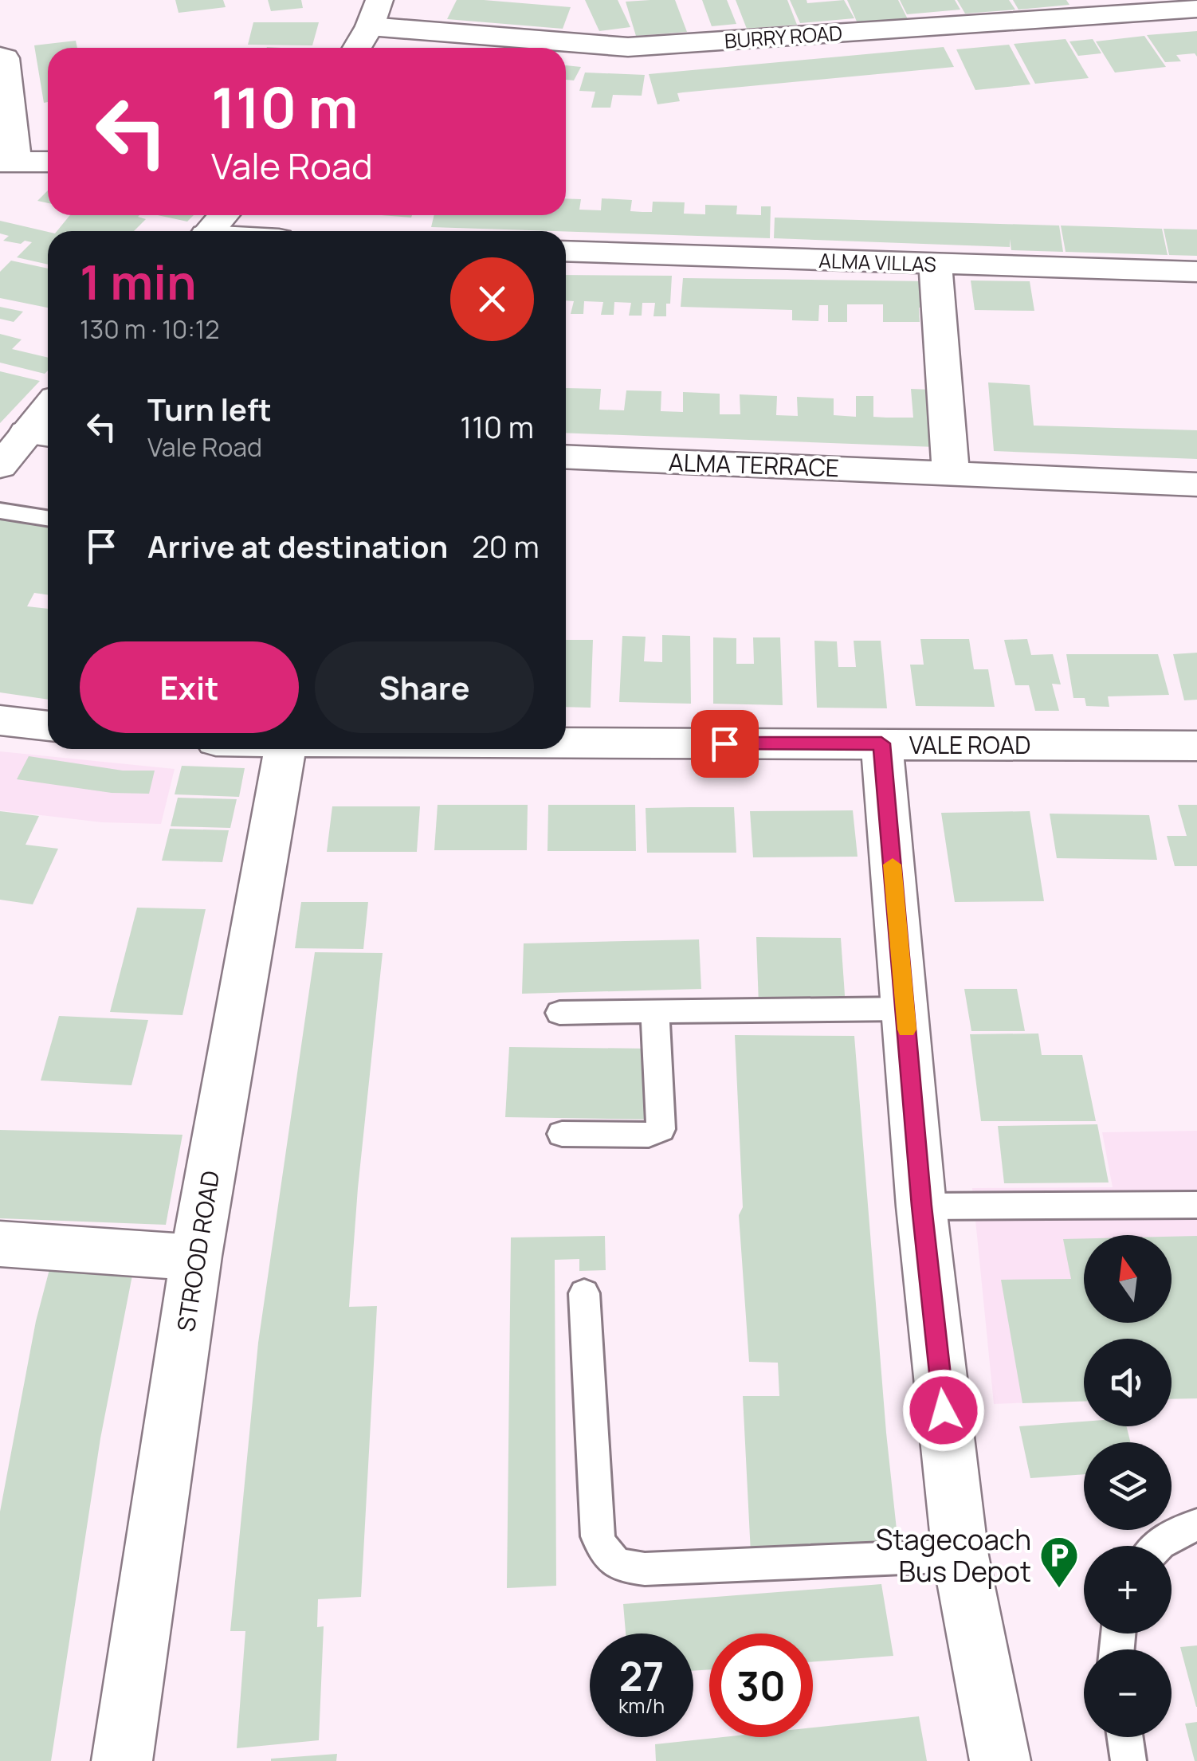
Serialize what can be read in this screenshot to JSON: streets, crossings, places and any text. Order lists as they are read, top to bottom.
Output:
{
  "streets": {
    "main road": [
      "BURRY ROAD",
      "ALMA VILLAS",
      "ALMA TERRACE",
      "VALE ROAD",
      "STROOD ROAD"
    ]
  },
  "places": {
    "parking": ["Stagecoach Bus Depot"]
  },
  "north": "top",
  "page": {
    "turn": ["110 m", "Vale Road"],
    "heading": ["1 min", "130 m · 10:12"],
    "list": [
      {
        "name": "Turn left",
        "note": "Vale Road",
        "value": "110 m"
      },
      {
        "name": "Arrive at destination",
        "value": "20 m"
      }
    ],
    "buttons": ["Exit", "Share"],
    "map_buttons": ["+", "−"],
    "speed": "27 km/h",
    "limit": "30"
  }
}
